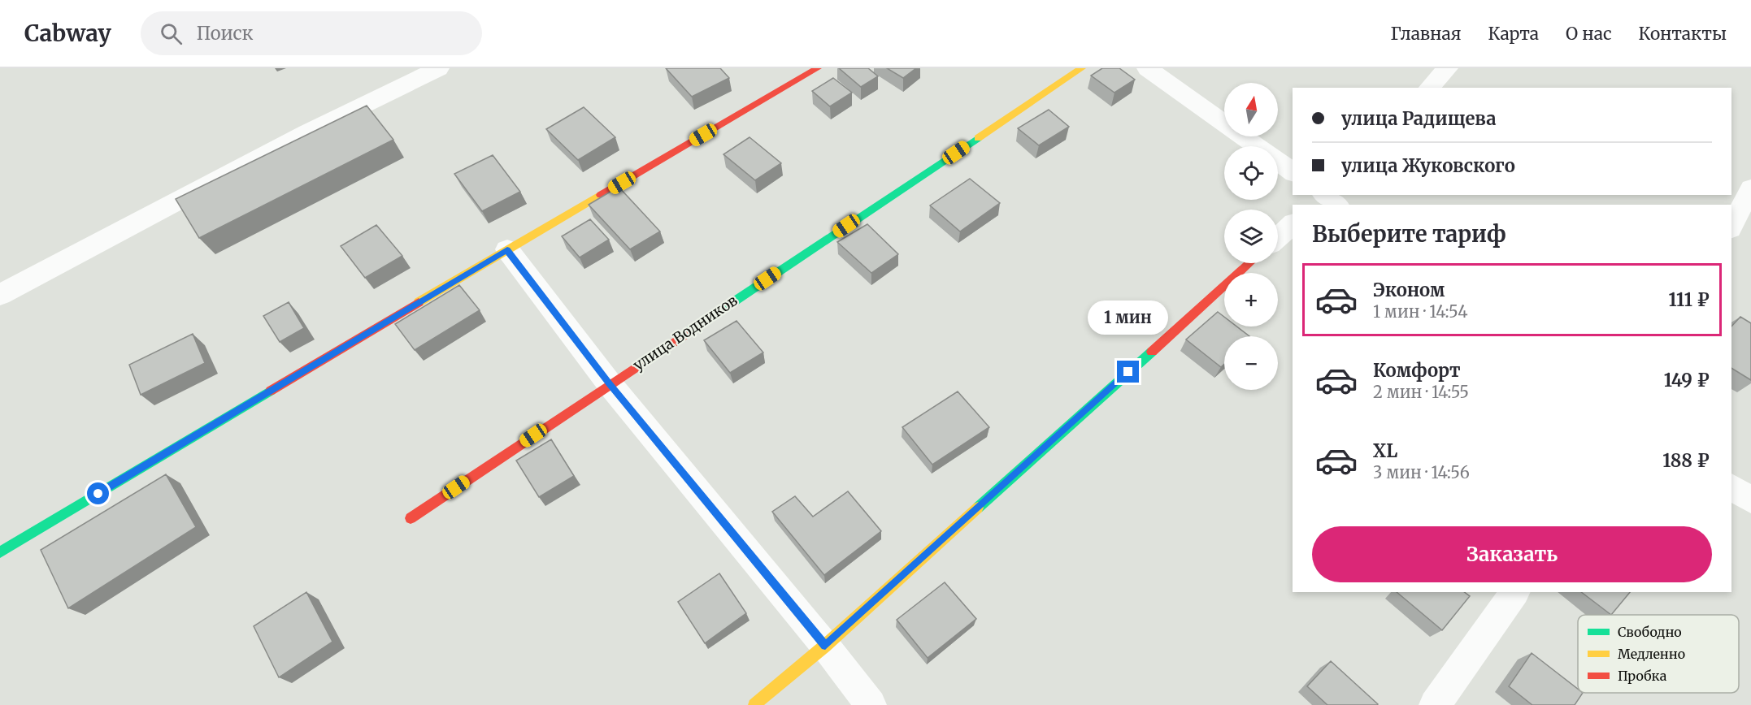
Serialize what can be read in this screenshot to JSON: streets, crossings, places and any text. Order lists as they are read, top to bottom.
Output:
{
  "streets": {
    "street": ["улица Водников"]
  },
  "legend": ["Свободно", "Медленно", "Пробка"],
  "north": "top",
  "page": {
    "header": "Cabway",
    "search": "Поиск",
    "nav": [
      "Главная",
      "Карта",
      "О нас",
      "Контакты"
    ],
    "map_buttons": ["+", "−"],
    "banner": ["улица Радищева", "улица Жуковского"],
    "heading": "Выберите тариф",
    "list": [
      {
        "name": "Эконом",
        "note": "1 мин · 14:54",
        "value": "111 ₽"
      },
      {
        "name": "Комфорт",
        "note": "2 мин · 14:55",
        "value": "149 ₽"
      },
      {
        "name": "XL",
        "note": "3 мин · 14:56",
        "value": "188 ₽"
      }
    ],
    "bubble": "1 мин",
    "buttons": "Заказать"
  }
}
